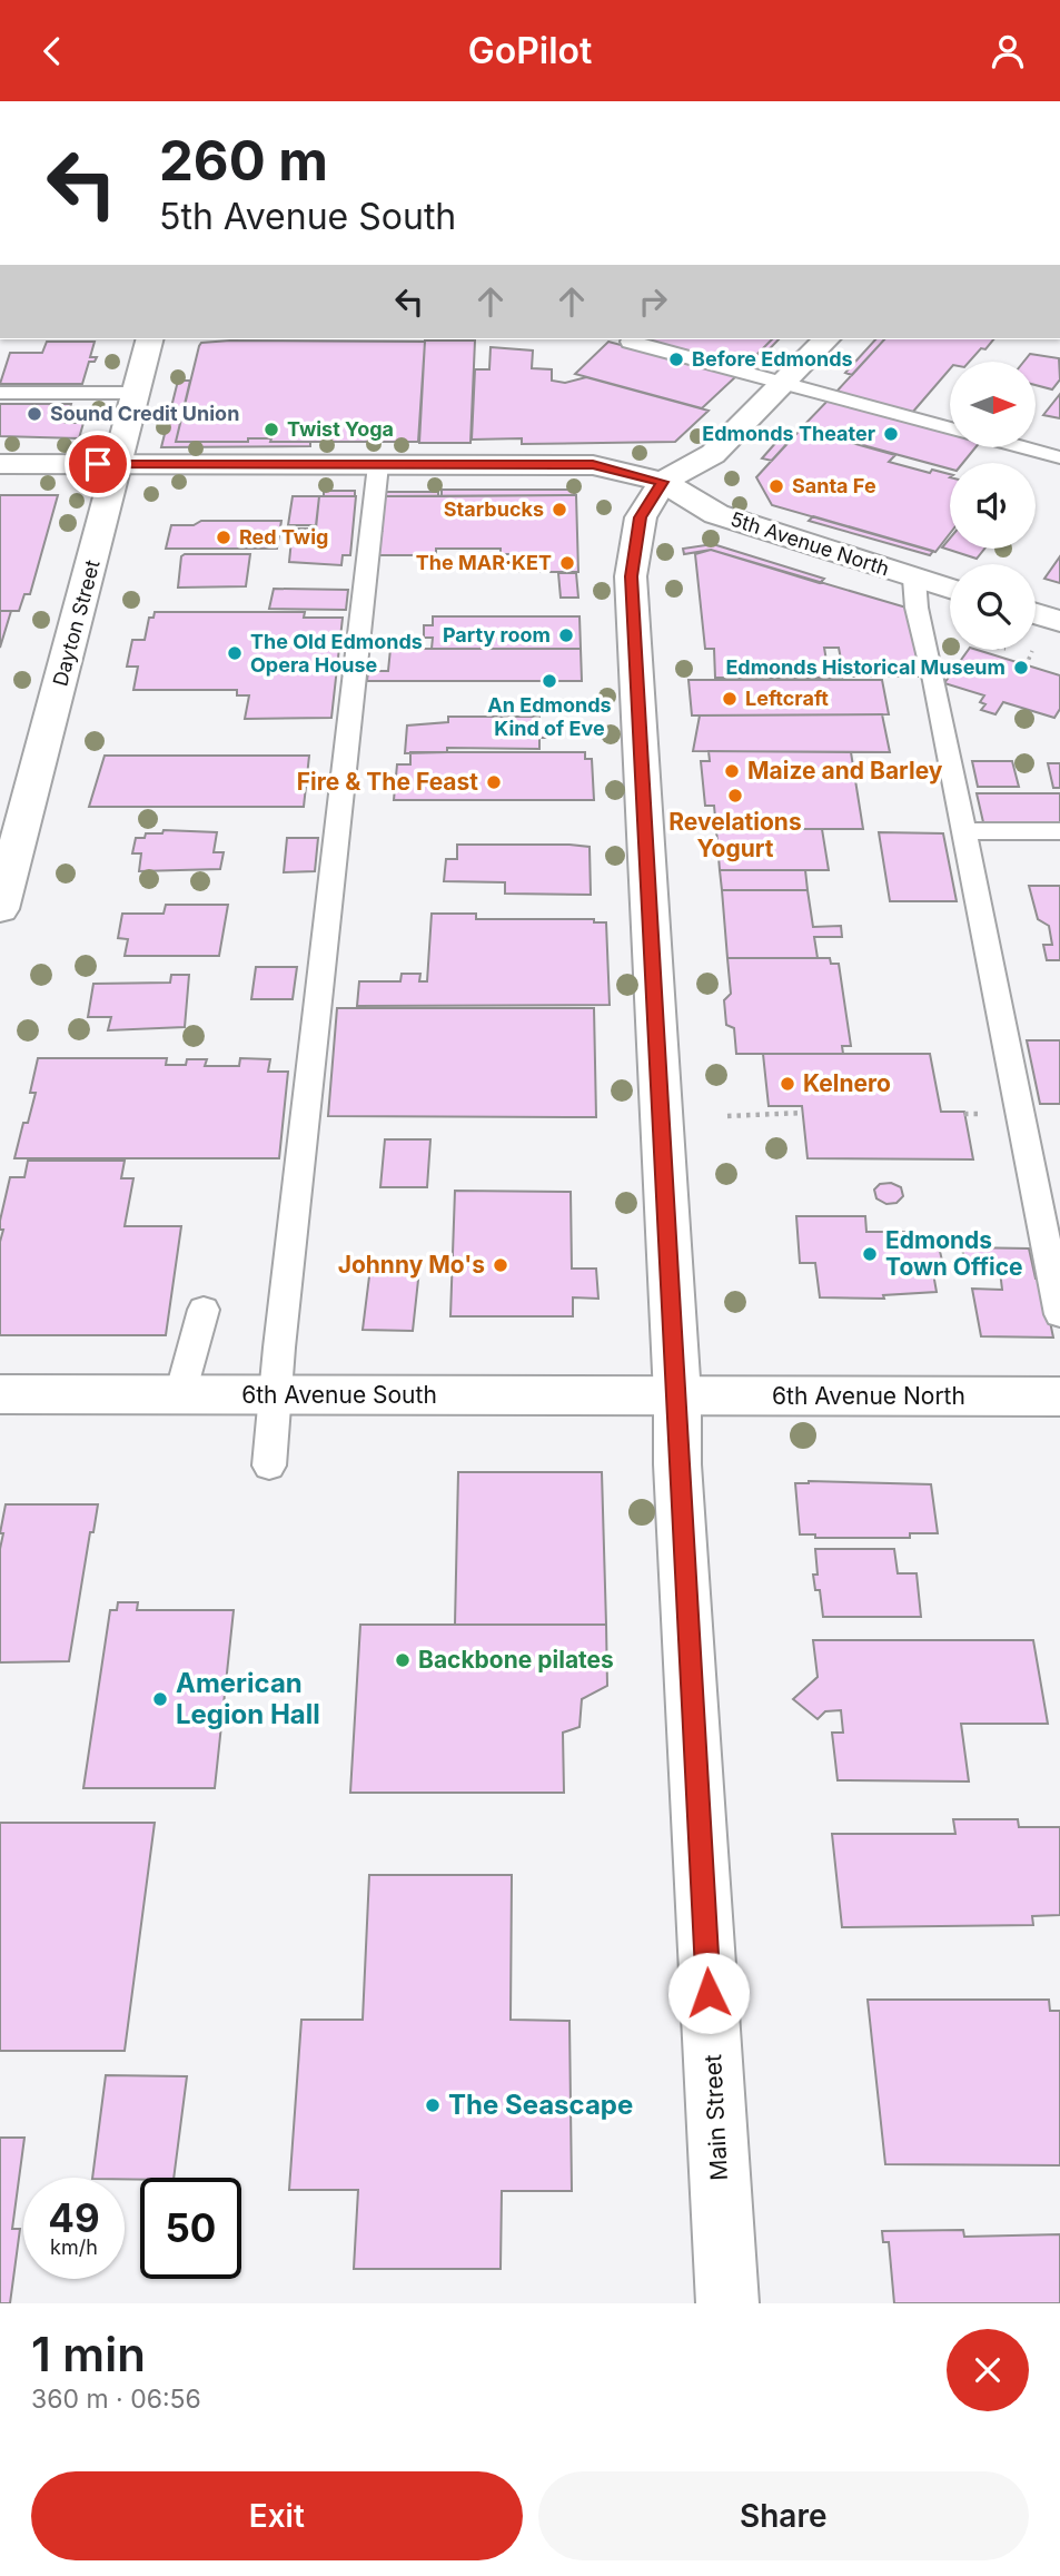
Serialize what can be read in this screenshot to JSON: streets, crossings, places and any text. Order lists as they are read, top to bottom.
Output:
{
  "streets": {
    "main road": [
      "5th Avenue North",
      "Dayton Street",
      "6th Avenue South",
      "6th Avenue North",
      "Main Street"
    ]
  },
  "crossings": [
    ["5th Avenue North", "Dayton Street"],
    ["5th Avenue North", "Main Street"],
    ["6th Avenue South", "6th Avenue North"],
    ["6th Avenue South", "Main Street"],
    ["6th Avenue North", "Main Street"]
  ],
  "places": [
    "Before Edmonds",
    "Sound Credit Union",
    "Twist Yoga",
    "Edmonds Theater",
    "Santa Fe",
    "Starbucks",
    "Red Twig",
    "The MAR·KET",
    "Party room",
    "The Old Edmonds Opera House",
    "Edmonds Historical Museum",
    "An Edmonds Kind of Eve",
    "Leftcraft",
    "Maize and Barley",
    "Fire & The Feast",
    "Revelations Yogurt",
    "Kelnero",
    "Edmonds Town Office",
    "Johnny Mo's",
    "Backbone pilates",
    "American Legion Hall",
    "The Seascape"
  ],
  "north": "right",
  "page": {
    "header": "GoPilot",
    "turn": ["260 m", "5th Avenue South"],
    "speed": "49 km/h",
    "limit": "50",
    "heading": ["1 min", "360 m · 06:56"],
    "buttons": ["Exit", "Share"]
  }
}
